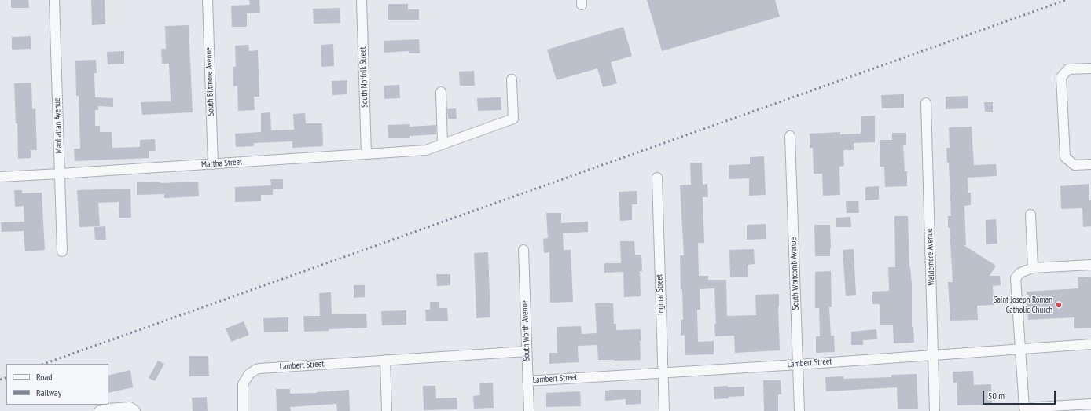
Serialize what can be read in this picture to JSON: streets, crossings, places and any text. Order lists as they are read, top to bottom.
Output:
{
  "streets": {
    "street": [
      "South Norfolk Street",
      "South Biltmore Avenue",
      "Manhattan Avenue",
      "Martha Street",
      "Waldemere Avenue",
      "South Whitcomb Avenue",
      "Ingmar Street",
      "South Worth Avenue",
      "Lambert Street"
    ]
  },
  "crossings": [
    ["South Norfolk Street", "Martha Street"],
    ["South Biltmore Avenue", "Martha Street"],
    ["Manhattan Avenue", "Martha Street"],
    ["Waldemere Avenue", "Lambert Street"],
    ["South Whitcomb Avenue", "Lambert Street"],
    ["Ingmar Street", "Lambert Street"],
    ["South Worth Avenue", "Lambert Street"]
  ],
  "places": ["Saint Joseph Roman Catholic Church"],
  "legend": ["Road", "Railway"],
  "scale_bar": "50 m"
}
